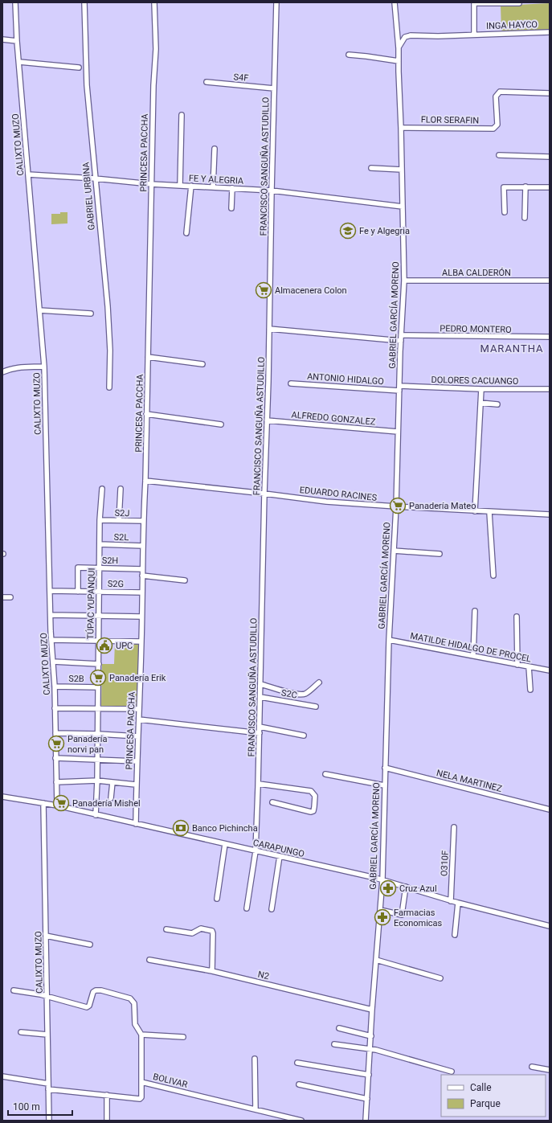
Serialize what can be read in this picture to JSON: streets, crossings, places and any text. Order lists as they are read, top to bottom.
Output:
{
  "streets": {
    "street": [
      "INGA HAYCO",
      "S4F",
      "FLOR SERAFIN",
      "CALIXTO MUZO",
      "PRINCESA PACCHA",
      "FRANCISCO SANGUÑA ASTUDILLO",
      "FE Y ALEGRIA",
      "GABRIEL URBINA",
      "ALBA CALDERÓN",
      "GABRIEL GARCÍA MORENO",
      "PEDRO MONTERO",
      "ANTONIO HIDALGO",
      "DOLORES CACUANGO",
      "ALFREDO GONZALEZ",
      "EDUARDO RACINES",
      "S2J",
      "S2L",
      "S2H",
      "S2G",
      "TÚPAC YUPANQUI",
      "MATILDE HIDALGO DE PROCEL",
      "S2B",
      "S2C",
      "NELA MARTINEZ",
      "CARAPUNGO",
      "O310F",
      "N2",
      "BOLIVAR"
    ]
  },
  "crossings": [
    ["S4F", "FRANCISCO SANGUÑA ASTUDILLO"],
    ["FLOR SERAFIN", "GABRIEL GARCÍA MORENO"],
    ["CALIXTO MUZO", "FE Y ALEGRIA"],
    ["CALIXTO MUZO", "S2G"],
    ["CALIXTO MUZO", "S2B"],
    ["CALIXTO MUZO", "CARAPUNGO"],
    ["CALIXTO MUZO", "BOLIVAR"],
    ["PRINCESA PACCHA", "FE Y ALEGRIA"],
    ["PRINCESA PACCHA", "EDUARDO RACINES"],
    ["PRINCESA PACCHA", "S2J"],
    ["PRINCESA PACCHA", "S2L"],
    ["PRINCESA PACCHA", "S2H"],
    ["PRINCESA PACCHA", "S2G"],
    ["PRINCESA PACCHA", "CARAPUNGO"],
    ["FRANCISCO SANGUÑA ASTUDILLO", "FE Y ALEGRIA"],
    ["FRANCISCO SANGUÑA ASTUDILLO", "ALFREDO GONZALEZ"],
    ["FRANCISCO SANGUÑA ASTUDILLO", "EDUARDO RACINES"],
    ["FRANCISCO SANGUÑA ASTUDILLO", "S2C"],
    ["FRANCISCO SANGUÑA ASTUDILLO", "CARAPUNGO"],
    ["FE Y ALEGRIA", "GABRIEL URBINA"],
    ["FE Y ALEGRIA", "GABRIEL GARCÍA MORENO"],
    ["ALBA CALDERÓN", "GABRIEL GARCÍA MORENO"],
    ["GABRIEL GARCÍA MORENO", "PEDRO MONTERO"],
    ["GABRIEL GARCÍA MORENO", "ANTONIO HIDALGO"],
    ["GABRIEL GARCÍA MORENO", "DOLORES CACUANGO"],
    ["GABRIEL GARCÍA MORENO", "ALFREDO GONZALEZ"],
    ["GABRIEL GARCÍA MORENO", "EDUARDO RACINES"],
    ["GABRIEL GARCÍA MORENO", "MATILDE HIDALGO DE PROCEL"],
    ["GABRIEL GARCÍA MORENO", "NELA MARTINEZ"],
    ["GABRIEL GARCÍA MORENO", "CARAPUNGO"],
    ["GABRIEL GARCÍA MORENO", "N2"],
    ["ANTONIO HIDALGO", "DOLORES CACUANGO"],
    ["S2J", "TÚPAC YUPANQUI"],
    ["S2L", "TÚPAC YUPANQUI"],
    ["S2H", "S2G"],
    ["S2H", "TÚPAC YUPANQUI"],
    ["S2G", "TÚPAC YUPANQUI"],
    ["TÚPAC YUPANQUI", "S2B"],
    ["TÚPAC YUPANQUI", "CARAPUNGO"],
    ["CARAPUNGO", "O310F"]
  ],
  "districts": ["MARANTHA"],
  "places": {
    "school or university": ["Fe y Algegria"],
    "supermarket": [
      "Almacenera Colon",
      "Panadería Mateo",
      "Panadería Erik",
      "Panadería norvi pan",
      "Panadería Mishel"
    ],
    "public building": ["UPC"],
    "bank": ["Banco Pichincha"],
    "pharmacy": ["Cruz Azul", "Farmacias Economicas"]
  },
  "legend": ["Calle", "Parque"],
  "scale_bar": "100 m"
}
